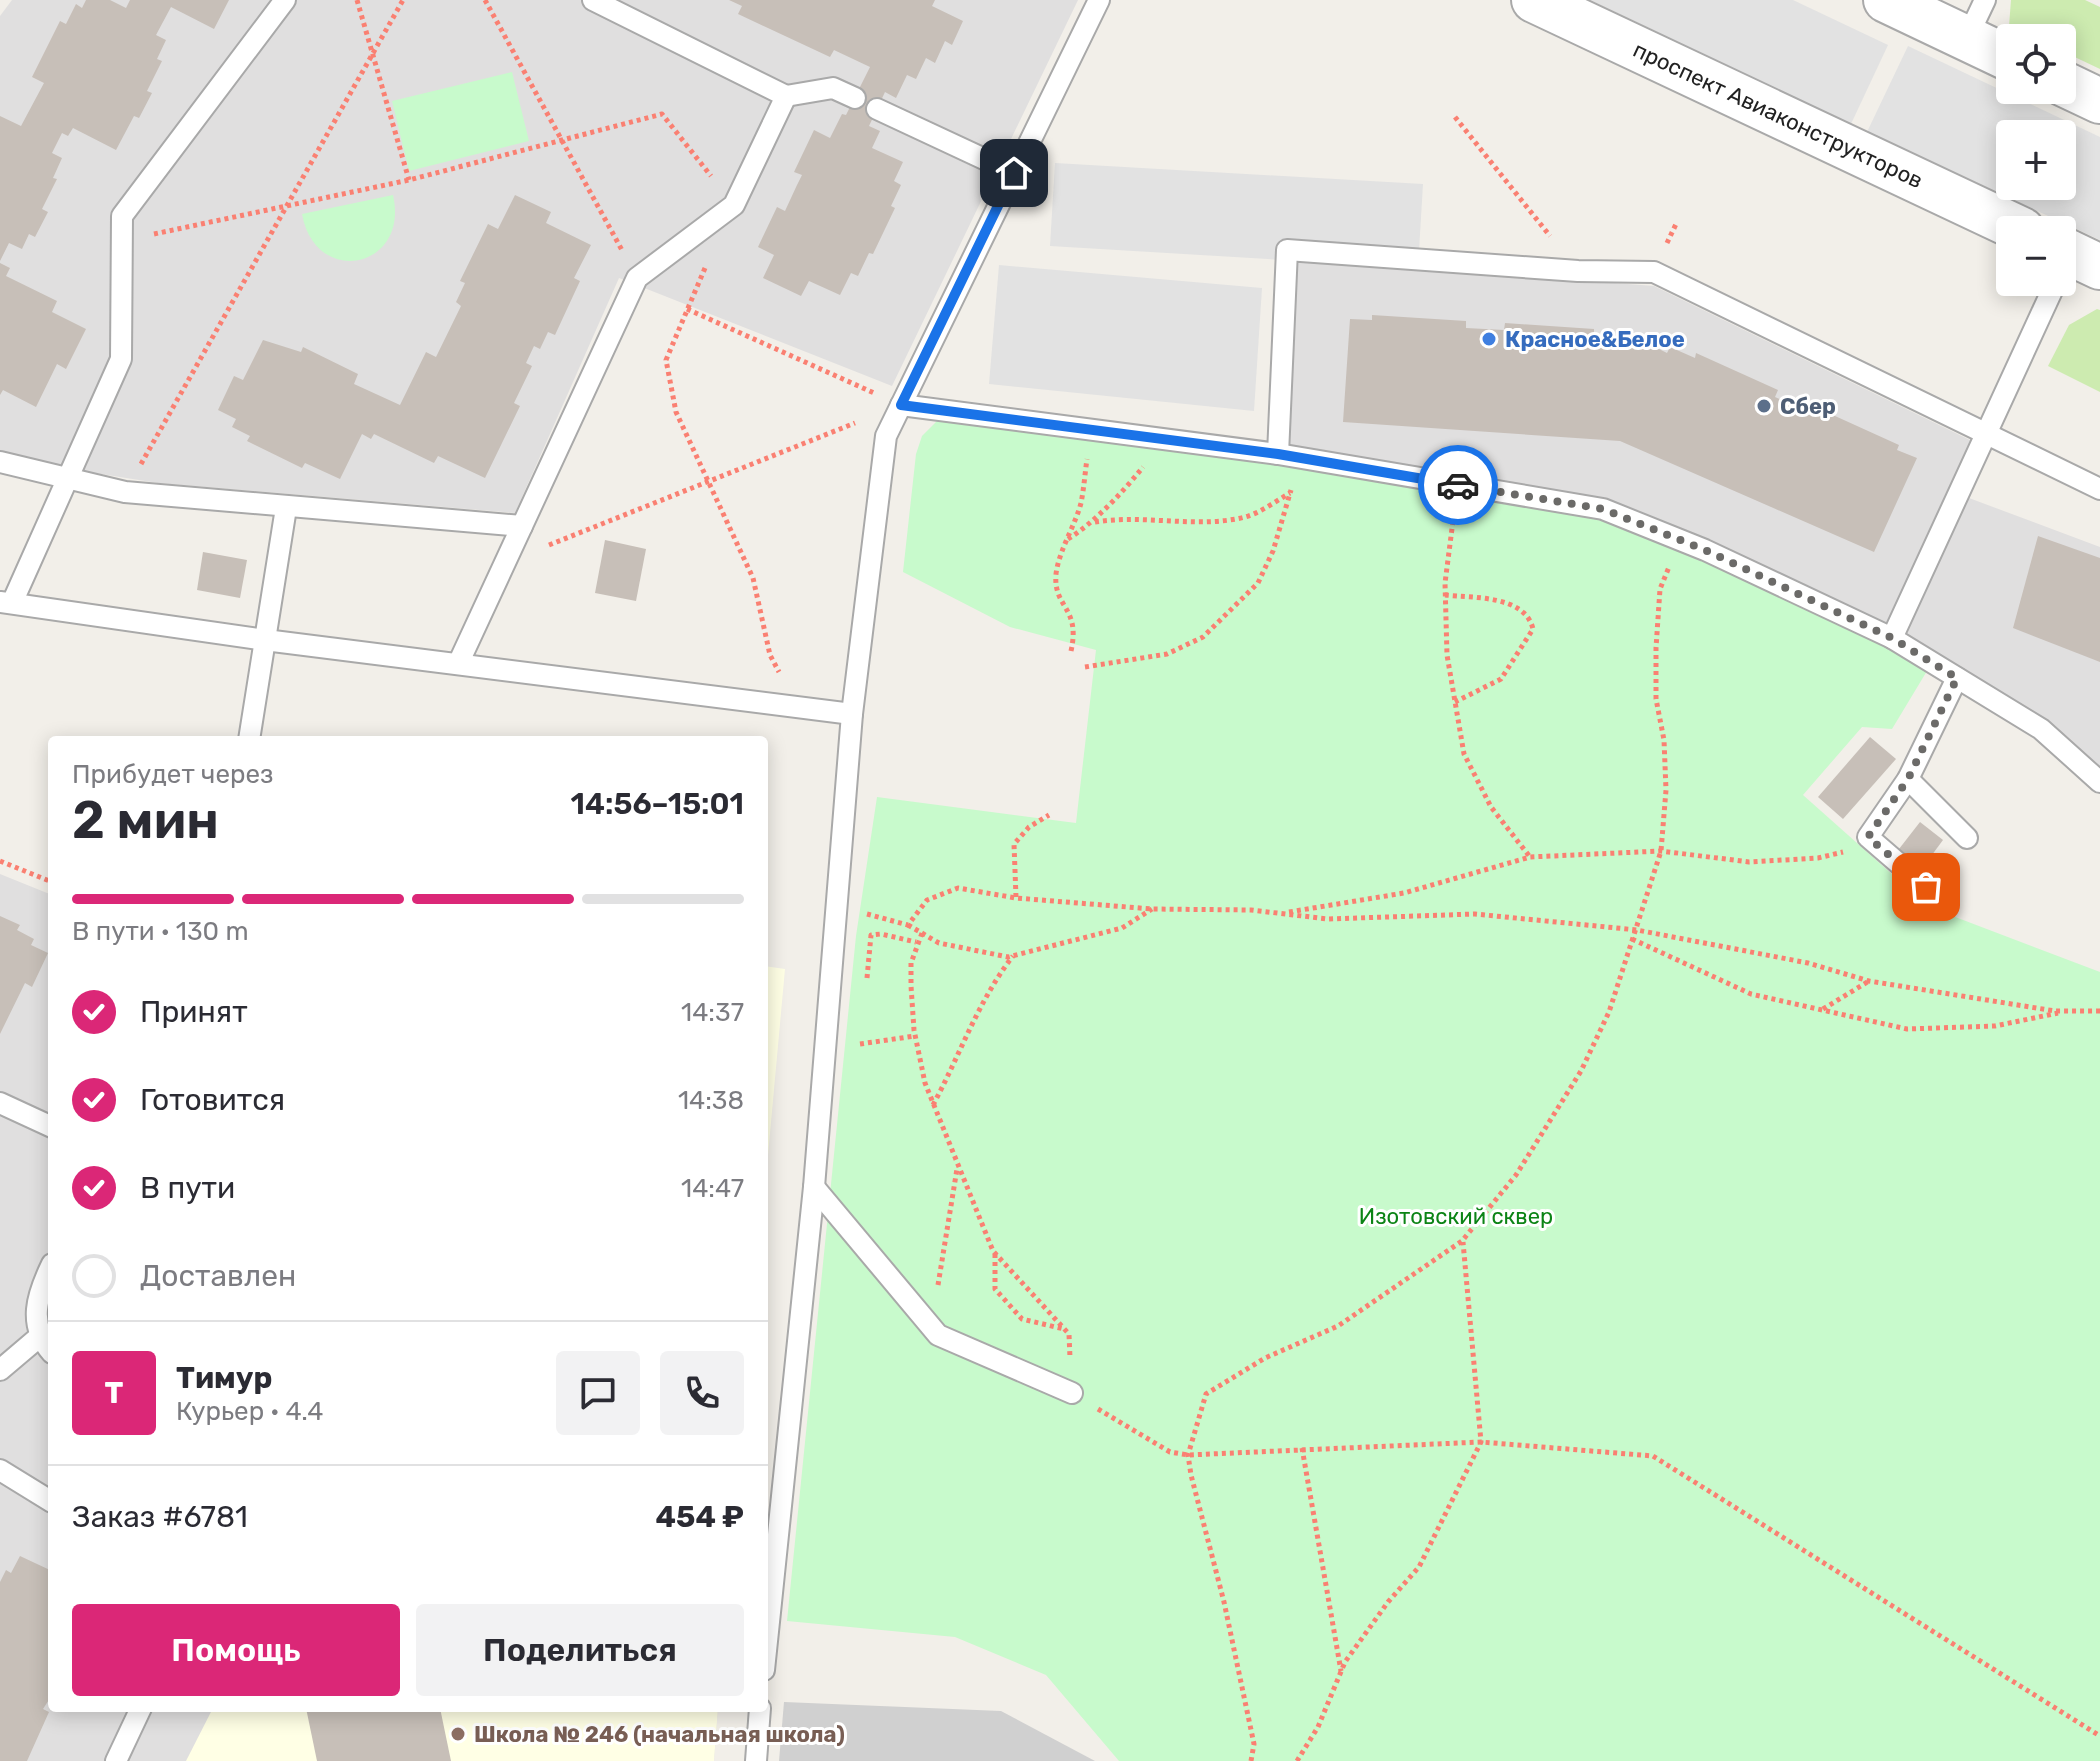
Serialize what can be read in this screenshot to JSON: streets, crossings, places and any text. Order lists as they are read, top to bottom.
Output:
{
  "streets": {
    "street": ["проспект Авиаконструкторов"]
  },
  "parks": ["Изотовский сквер"],
  "places": ["Красное&Белое", "Сбер", "Школа № 246 (начальная школа)"],
  "page": {
    "map_buttons": ["+", "−"],
    "heading": ["2 мин", "Прибудет через", "14:56–15:01"],
    "panel": [
      "Тимур",
      "Курьер · 4.4",
      "Заказ #6781",
      "454 ₽"
    ],
    "bar": "В пути · 130 m",
    "list": [
      ["Принят", "14:37"],
      ["Готовится", "14:38"],
      ["В пути", "14:47"],
      "Доставлен"
    ],
    "round": "Т",
    "buttons": ["Помощь", "Поделиться"]
  }
}
